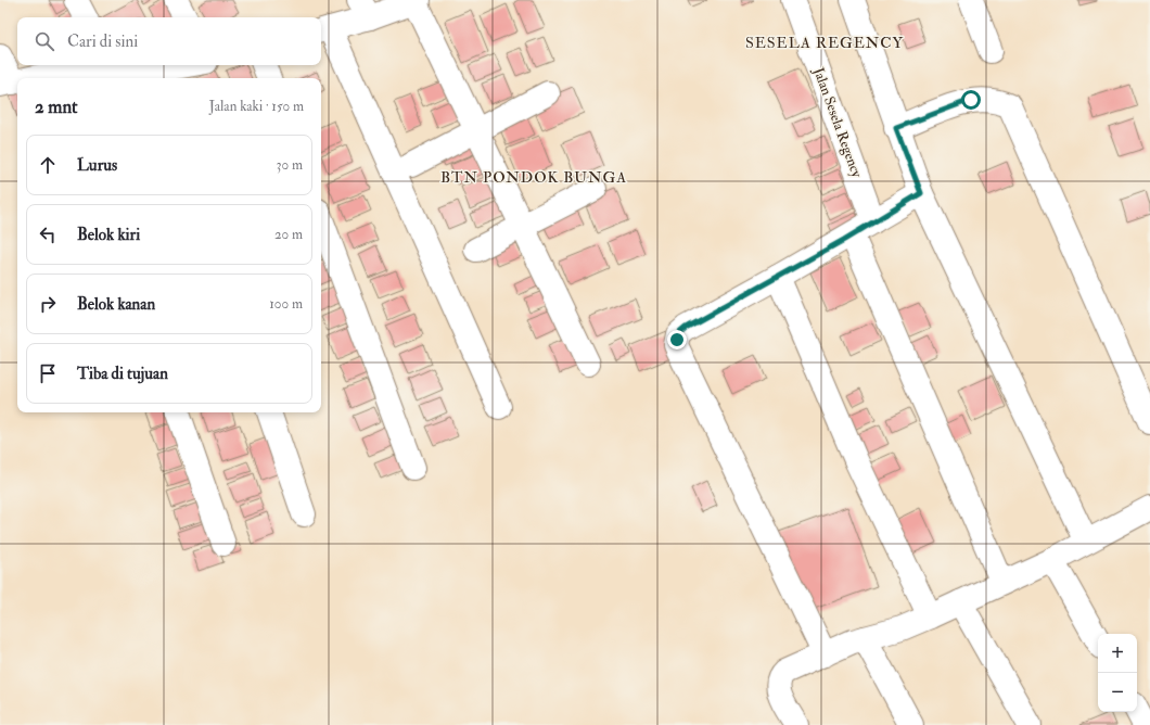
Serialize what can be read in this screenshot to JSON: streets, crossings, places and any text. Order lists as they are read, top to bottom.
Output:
{
  "streets": {
    "street": ["Jalan Sesela Regency"]
  },
  "districts": ["SESELA REGENCY", "BTN PONDOK BUNGA"],
  "page": {
    "search": "Cari di sini",
    "heading": ["2 mnt", "Jalan kaki · 150 m"],
    "list": [
      ["Lurus", "30 m"],
      ["Belok kiri", "20 m"],
      ["Belok kanan", "100 m"],
      "Tiba di tujuan"
    ],
    "map_buttons": ["+", "−"]
  }
}
